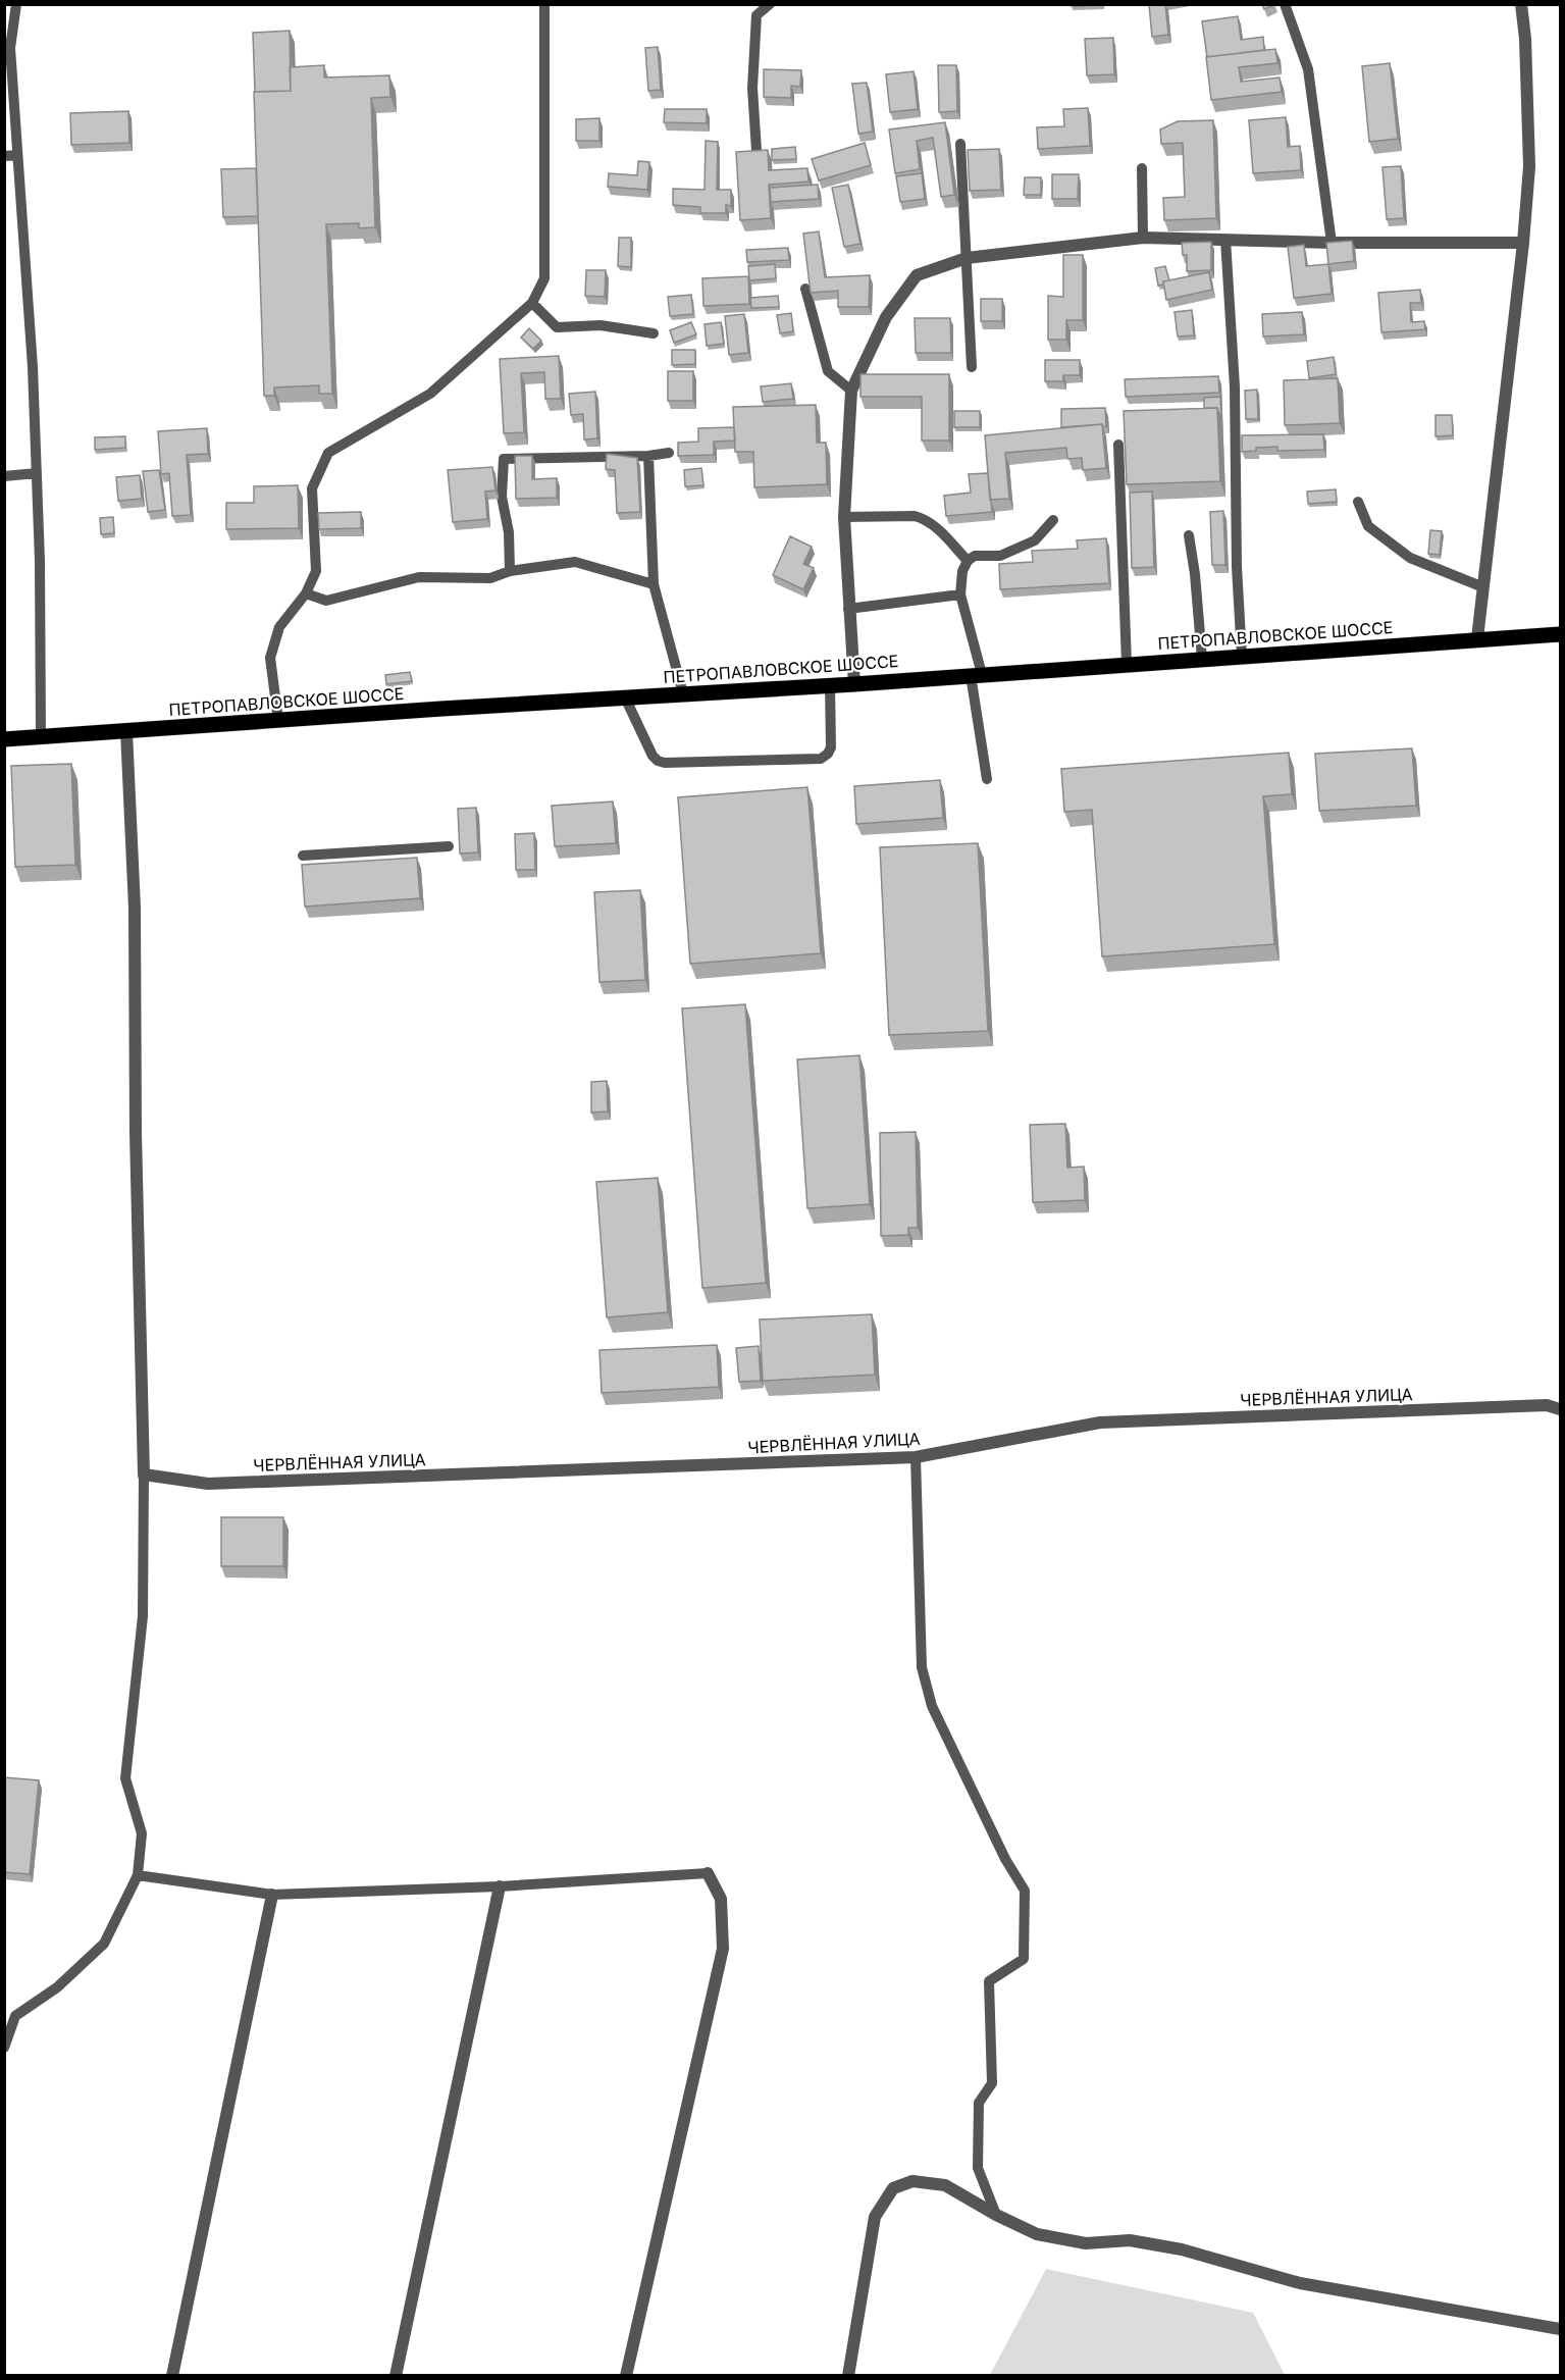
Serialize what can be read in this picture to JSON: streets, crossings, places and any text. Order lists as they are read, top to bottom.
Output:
{
  "streets": {
    "main road": ["ПЕТРОПАВЛОВСКОЕ ШОССЕ"],
    "street": ["ЧЕРВЛЁННАЯ УЛИЦА"]
  }
}
